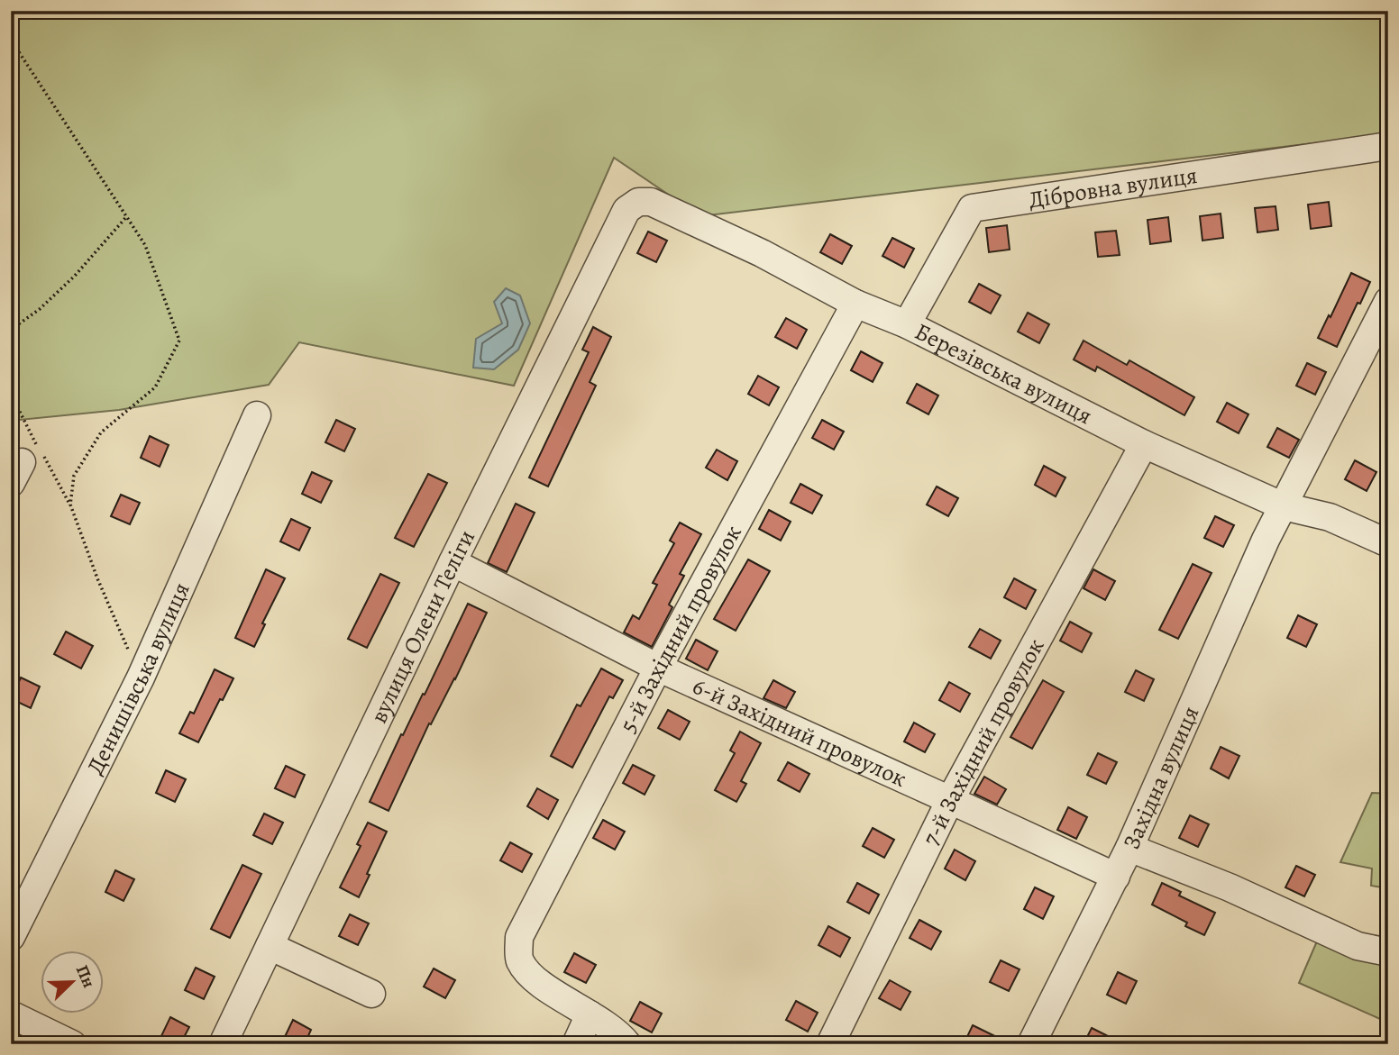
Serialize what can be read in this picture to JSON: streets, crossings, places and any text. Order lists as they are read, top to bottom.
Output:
{
  "streets": {
    "street": [
      "Дібровна вулиця",
      "Березівська вулиця",
      "вулиця Олени Теліги",
      "5-й Західний провулок",
      "Денишівська вулиця",
      "6-й Західний провулок",
      "7-й Західний провулок",
      "Західна вулиця"
    ]
  },
  "crossings": [
    ["Дібровна вулиця", "Березівська вулиця"],
    ["Березівська вулиця", "вулиця Олени Теліги"],
    ["Березівська вулиця", "5-й Західний провулок"],
    ["Березівська вулиця", "7-й Західний провулок"],
    ["Березівська вулиця", "Західна вулиця"],
    ["вулиця Олени Теліги", "6-й Західний провулок"],
    ["5-й Західний провулок", "6-й Західний провулок"],
    ["6-й Західний провулок", "7-й Західний провулок"],
    ["6-й Західний провулок", "Західна вулиця"]
  ],
  "north": "top right"
}
